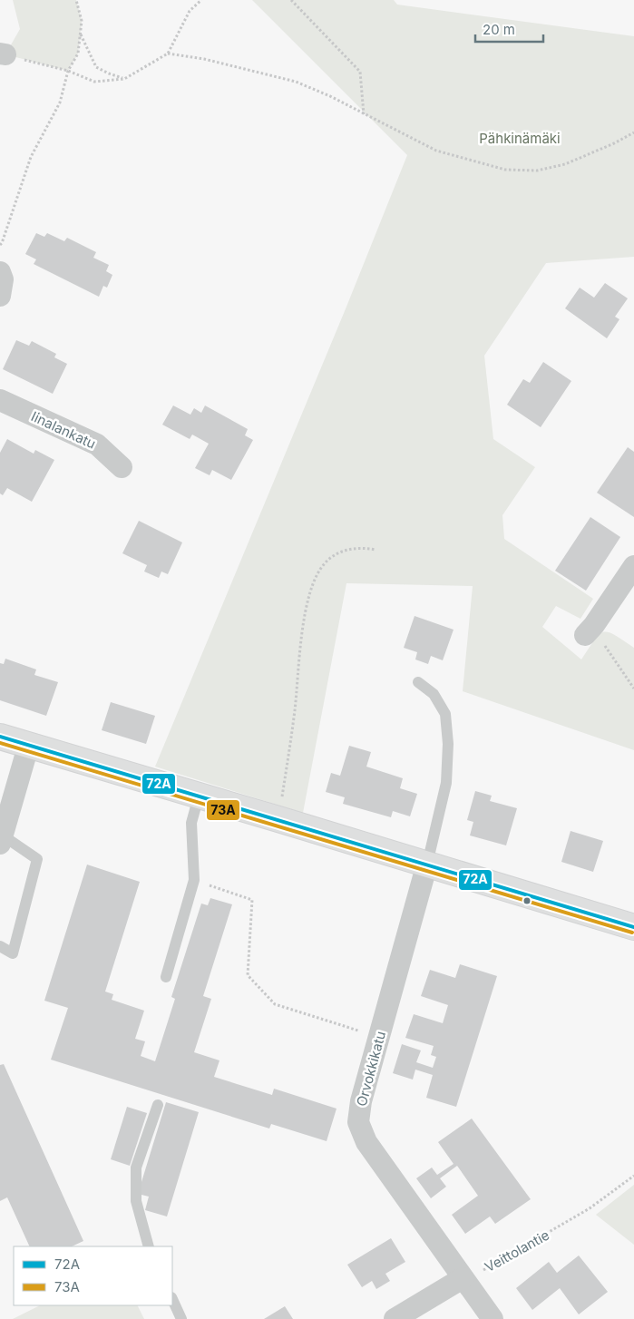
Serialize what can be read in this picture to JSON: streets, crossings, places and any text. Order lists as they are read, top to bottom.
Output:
{
  "streets": {
    "street": ["Iinalankatu", "Orvokkikatu"],
    "path": ["Veittolantie"]
  },
  "crossings": [
    ["Orvokkikatu", "Veittolantie"]
  ],
  "parks": ["Pähkinämäki"],
  "lines": ["transit line 72A", "transit line 73A"],
  "legend": ["72A", "73A"],
  "scale_bar": "20 m"
}
